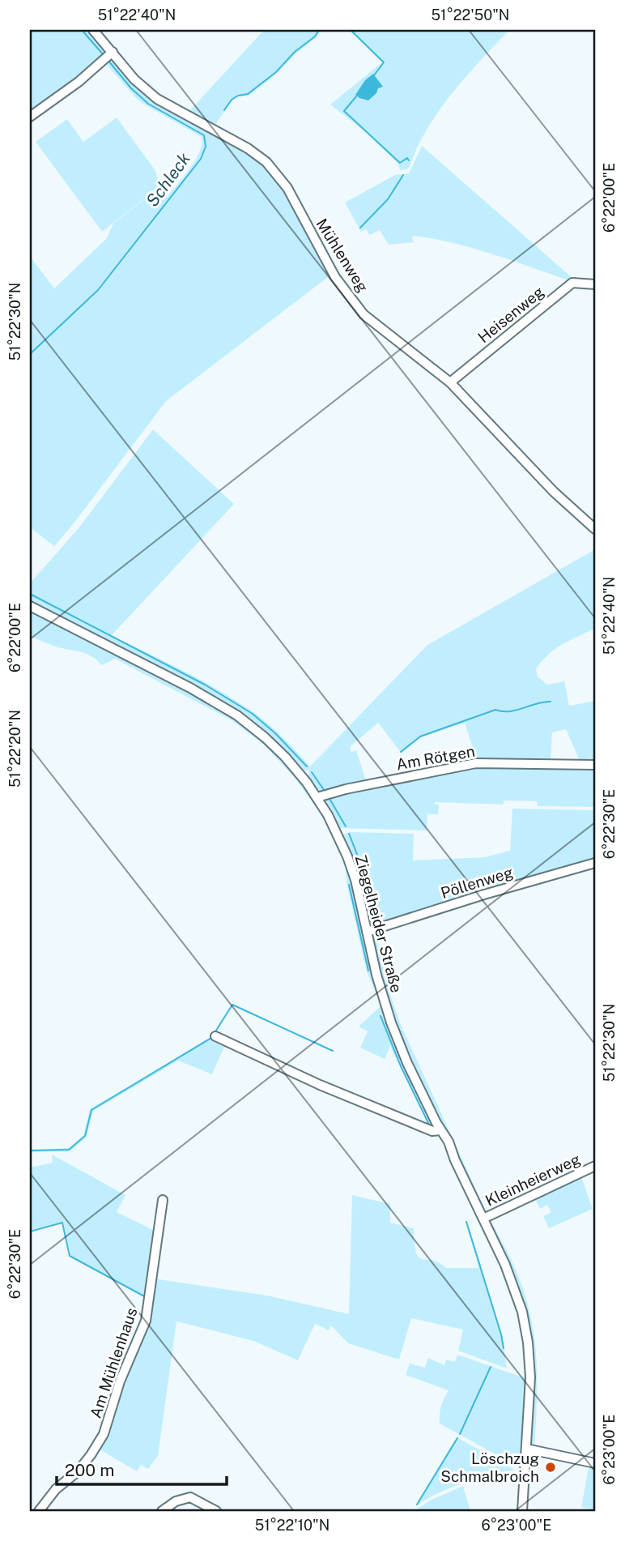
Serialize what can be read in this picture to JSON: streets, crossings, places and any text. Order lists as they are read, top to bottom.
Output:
{
  "streets": {
    "street": [
      "Mühlenweg",
      "Heisenweg",
      "Am Rötgen",
      "Pöllenweg",
      "Ziegelheider Straße",
      "Kleinheierweg",
      "Am Mühlenhaus"
    ]
  },
  "crossings": [
    ["Mühlenweg", "Heisenweg"],
    ["Am Rötgen", "Ziegelheider Straße"],
    ["Pöllenweg", "Ziegelheider Straße"],
    ["Ziegelheider Straße", "Kleinheierweg"]
  ],
  "water": ["Schleck"],
  "places": ["Löschzug Schmalbroich"],
  "scale_bar": "200 m",
  "coordinates": [
    "51°22'40\"N",
    "51°22'50\"N",
    "6°22'00\"E",
    "51°22'30\"N",
    "51°22'20\"N",
    "6°22'30\"E",
    "6°23'00\"E",
    "51°22'10\"N"
  ]
}
